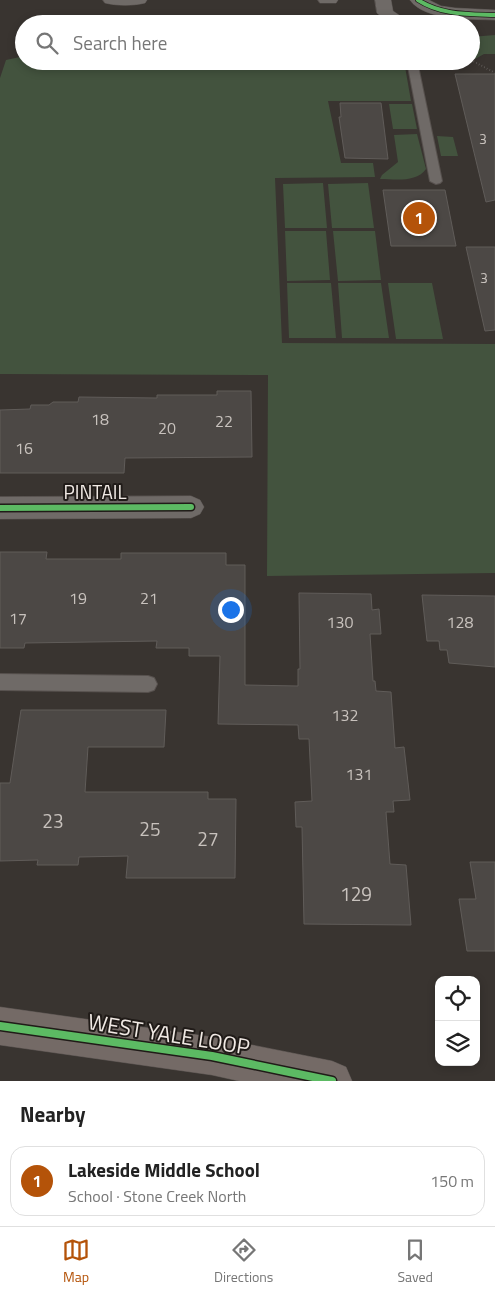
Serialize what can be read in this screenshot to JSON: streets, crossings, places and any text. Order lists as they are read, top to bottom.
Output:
{
  "streets": {
    "main road": ["WEST YALE LOOP"],
    "street": ["PINTAIL"]
  },
  "house_numbers": [
    "3",
    "3",
    "18",
    "22",
    "20",
    "16",
    "19",
    "21",
    "17",
    "130",
    "128",
    "132",
    "131",
    "23",
    "25",
    "27",
    "129"
  ],
  "page": {
    "search": "Search here",
    "pins": "1",
    "heading": "Nearby",
    "list": [
      {
        "mark": "1",
        "name": "Lakeside Middle School",
        "note": "School · Stone Creek North",
        "value": "150 m"
      }
    ],
    "nav": ["Map", "Directions", "Saved"]
  }
}
